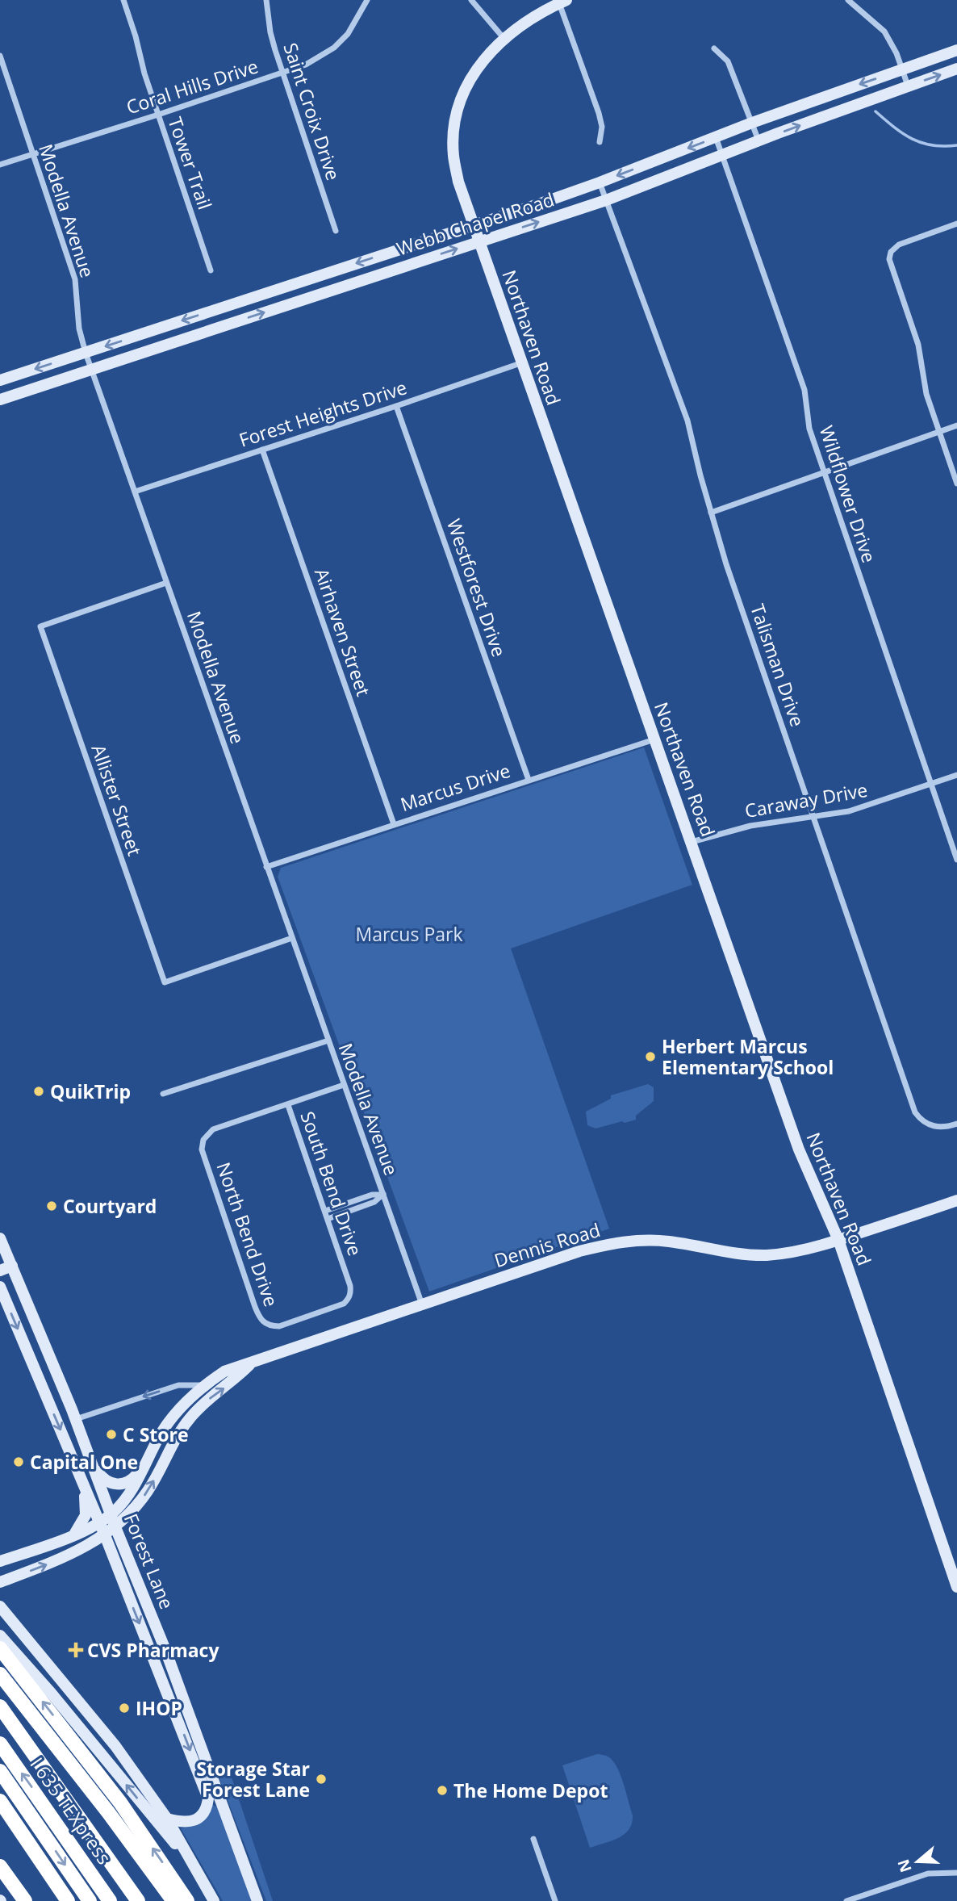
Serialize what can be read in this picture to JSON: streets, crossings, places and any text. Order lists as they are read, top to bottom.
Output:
{
  "streets": {
    "highway": ["I 635 TEXpress"],
    "main road": [
      "Webb Chapel Road",
      "Northaven Road",
      "Dennis Road",
      "Forest Lane"
    ],
    "street": [
      "Coral Hills Drive",
      "Saint Croix Drive",
      "Tower Trail",
      "Modella Avenue",
      "Forest Heights Drive",
      "Wildflower Drive",
      "Westforest Drive",
      "Airhaven Street",
      "Talisman Drive",
      "Marcus Drive",
      "Allister Street",
      "Caraway Drive",
      "South Bend Drive",
      "North Bend Drive"
    ]
  },
  "crossings": [
    ["Coral Hills Drive", "Saint Croix Drive"],
    ["Coral Hills Drive", "Tower Trail"],
    ["Coral Hills Drive", "Modella Avenue"],
    ["Modella Avenue", "Webb Chapel Road"],
    ["Modella Avenue", "Forest Heights Drive"],
    ["Modella Avenue", "Marcus Drive"],
    ["Modella Avenue", "Allister Street"],
    ["Modella Avenue", "Dennis Road"],
    ["Webb Chapel Road", "Northaven Road"],
    ["Webb Chapel Road", "Wildflower Drive"],
    ["Webb Chapel Road", "Talisman Drive"],
    ["Northaven Road", "Forest Heights Drive"],
    ["Northaven Road", "Marcus Drive"],
    ["Northaven Road", "Caraway Drive"],
    ["Northaven Road", "Dennis Road"],
    ["Forest Heights Drive", "Westforest Drive"],
    ["Forest Heights Drive", "Airhaven Street"],
    ["Wildflower Drive", "Caraway Drive"],
    ["Westforest Drive", "Marcus Drive"],
    ["Airhaven Street", "Marcus Drive"],
    ["Talisman Drive", "Caraway Drive"],
    ["South Bend Drive", "North Bend Drive"],
    ["Dennis Road", "Forest Lane"]
  ],
  "parks": ["Marcus Park"],
  "places": {
    "other": [
      "Herbert Marcus Elementary School",
      "QuikTrip",
      "Courtyard",
      "C Store",
      "Capital One",
      "IHOP",
      "Storage Star Forest Lane",
      "The Home Depot"
    ],
    "health": ["CVS Pharmacy"]
  },
  "north": "left"
}
